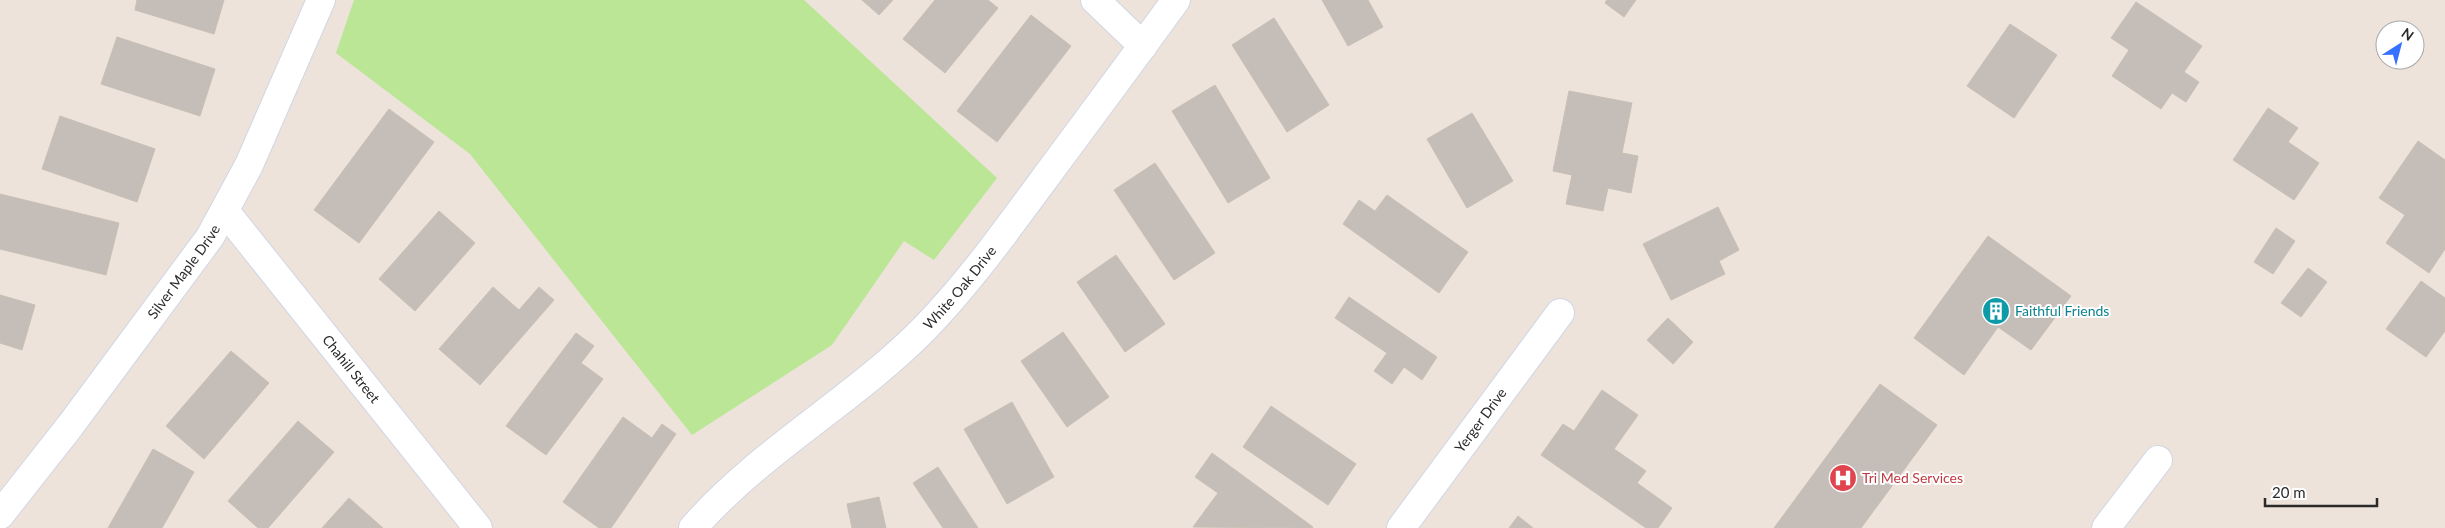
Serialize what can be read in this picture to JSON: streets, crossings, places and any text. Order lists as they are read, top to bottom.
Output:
{
  "streets": {
    "street": [
      "Silver Maple Drive",
      "White Oak Drive",
      "Chahill Street",
      "Yerger Drive"
    ]
  },
  "crossings": [
    ["Silver Maple Drive", "Chahill Street"]
  ],
  "places": {
    "building": ["Faithful Friends"],
    "hospital": ["Tri Med Services"]
  },
  "scale_bar": "20 m",
  "north": "top right"
}
